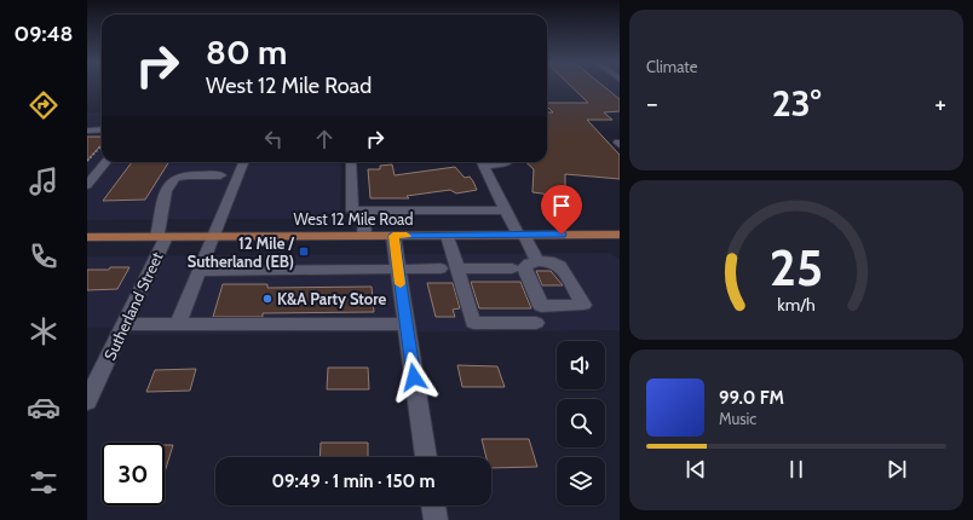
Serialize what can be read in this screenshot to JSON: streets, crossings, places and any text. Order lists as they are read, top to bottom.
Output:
{
  "streets": {
    "main road": ["West 12 Mile Road"],
    "street": ["Sutherland Street"]
  },
  "crossings": [
    ["West 12 Mile Road", "Sutherland Street"]
  ],
  "places": {
    "transit": ["12 Mile / Sutherland (EB)"],
    "other": ["K&A Party Store"]
  },
  "page": {
    "tabs": "09:48",
    "tile": "Climate",
    "turn": ["80 m", "West 12 Mile Road"],
    "heat": ["−", "23°", "+"],
    "song": ["99.0 FM", "Music"],
    "limit": "30",
    "trip": "09:49 · 1 min · 150 m",
    "gauge": ["25", "km/h"]
  }
}
